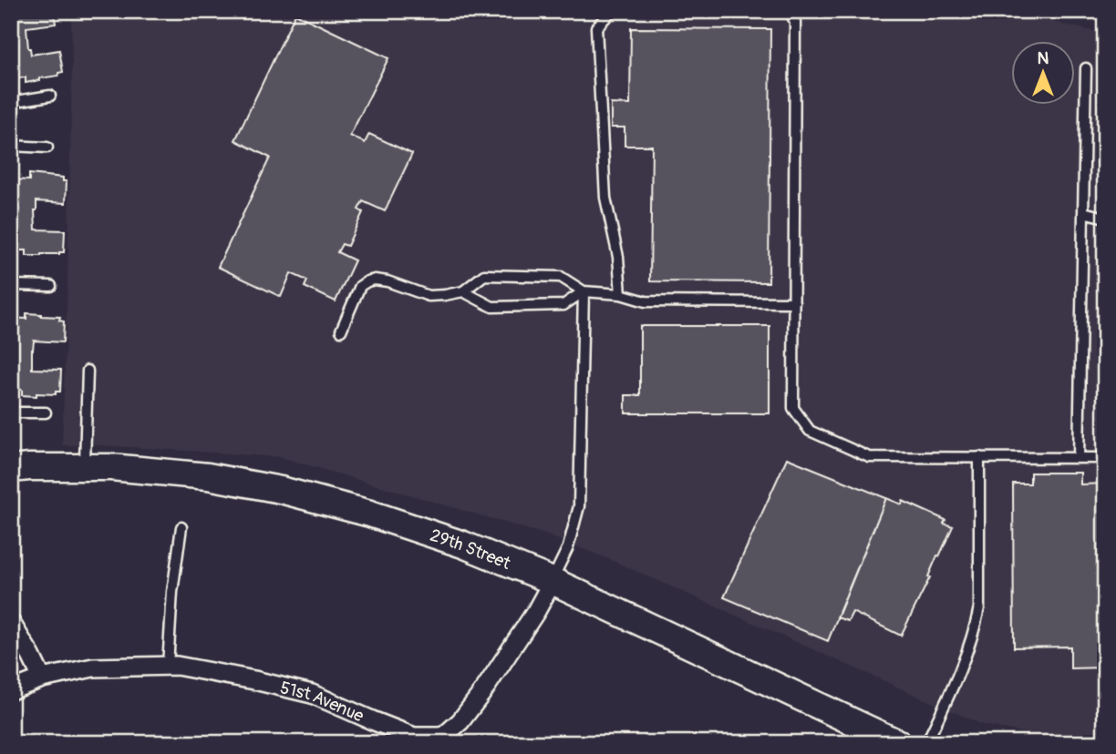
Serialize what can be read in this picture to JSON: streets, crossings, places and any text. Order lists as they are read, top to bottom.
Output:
{
  "streets": {
    "street": ["29th Street", "51st Avenue"]
  },
  "crossings": [
    ["29th Street", "51st Avenue"]
  ],
  "north": "top"
}
